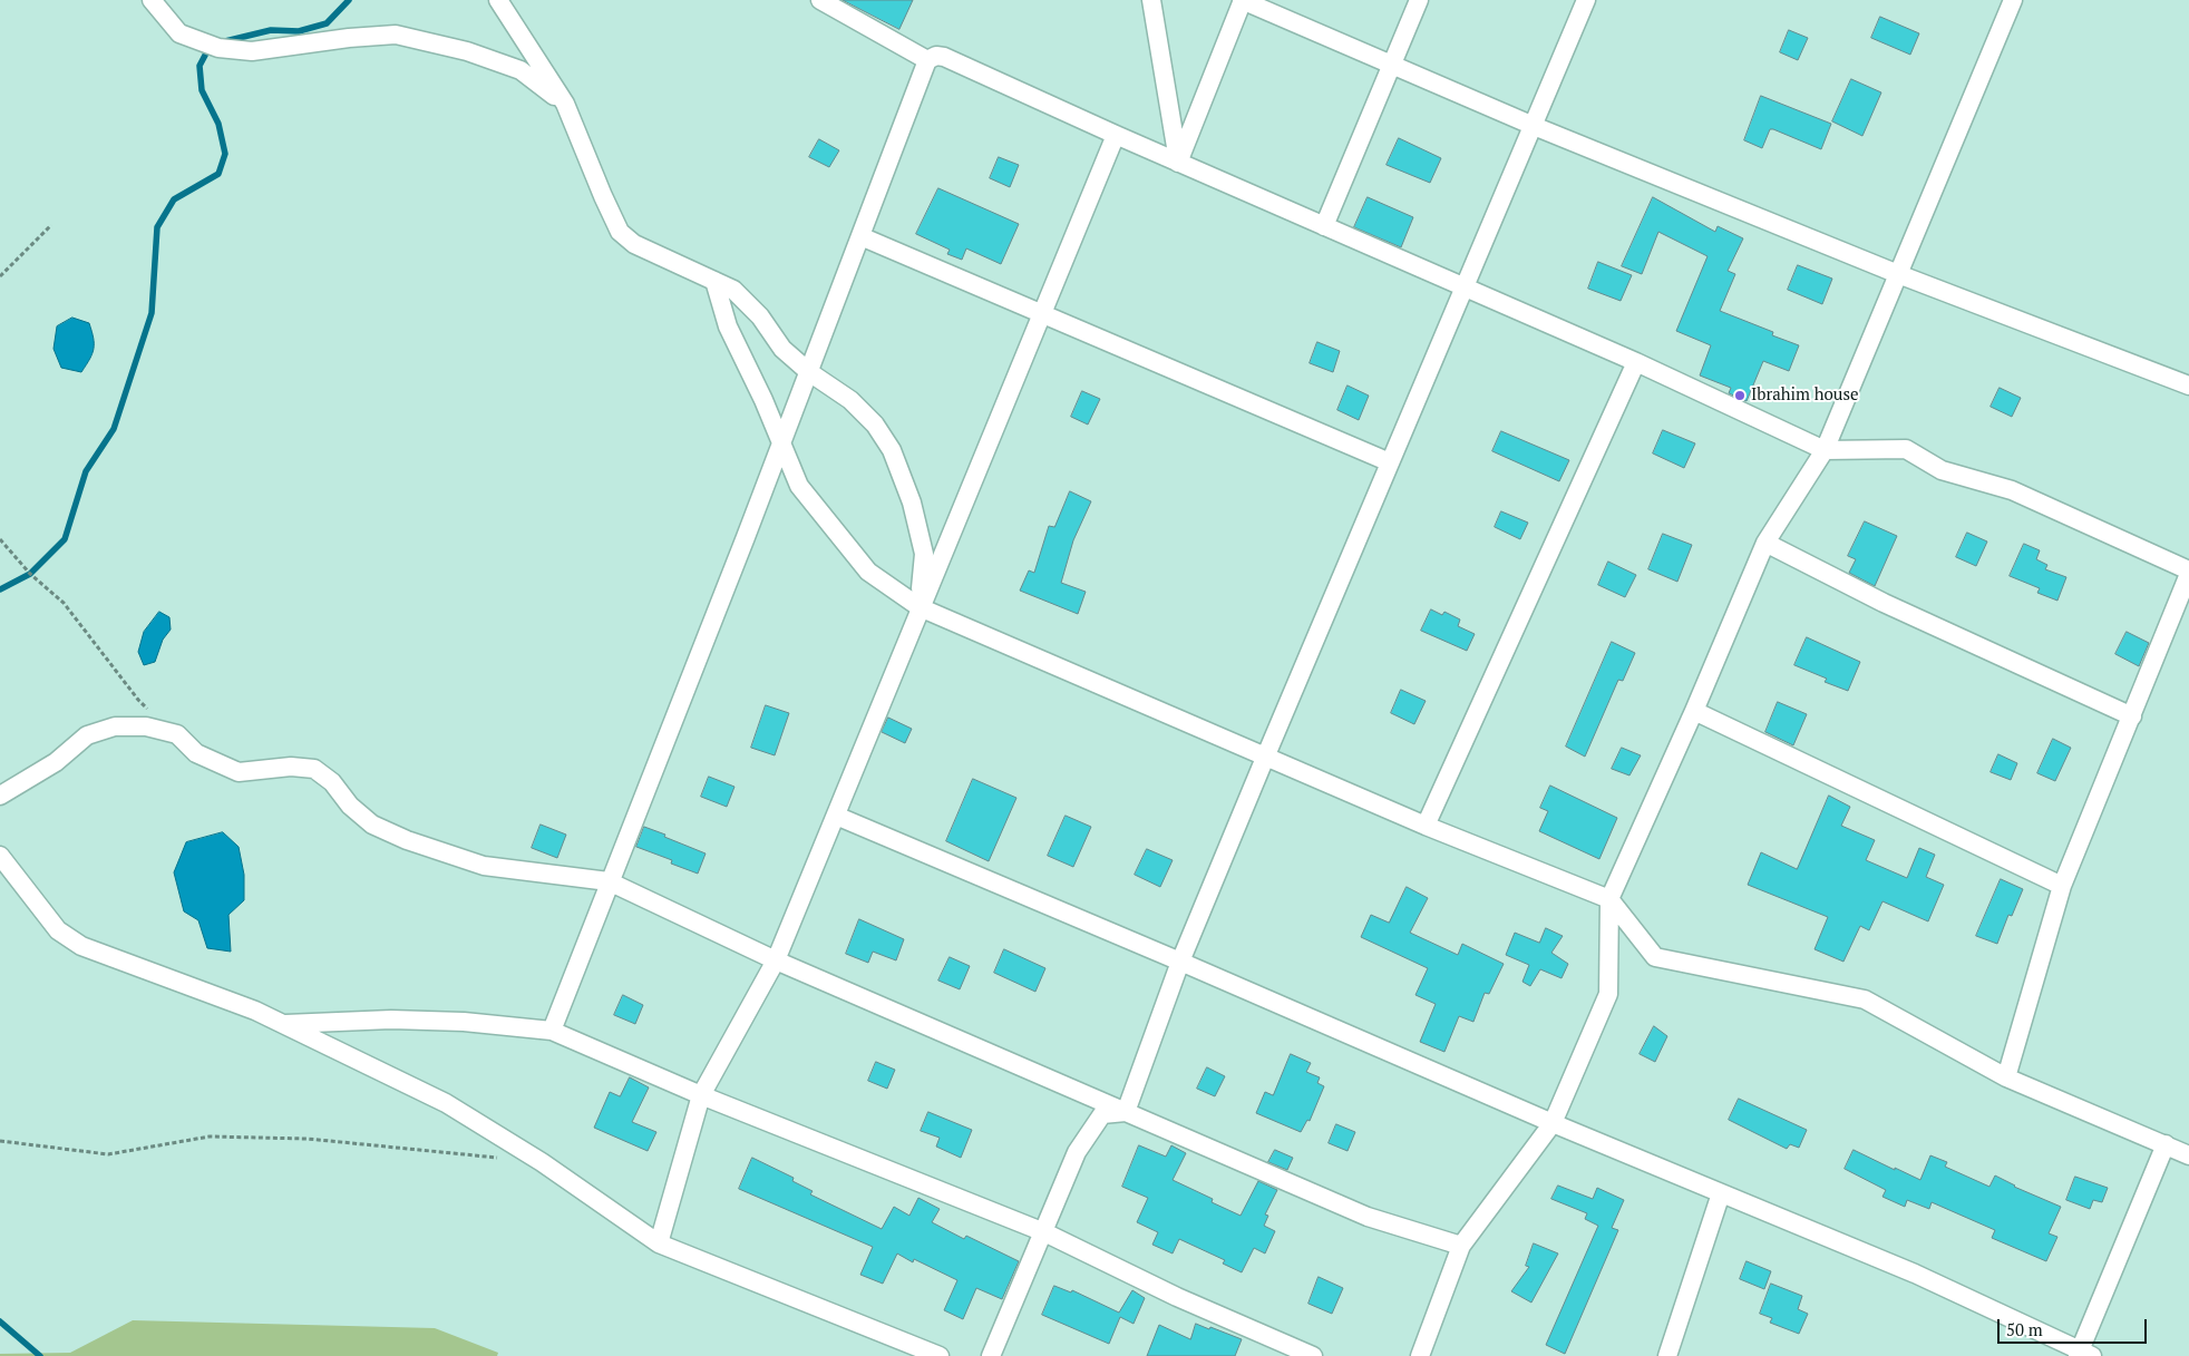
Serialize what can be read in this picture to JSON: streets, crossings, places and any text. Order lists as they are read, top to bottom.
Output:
{
  "places": ["Ibrahim house"],
  "scale_bar": "50 m"
}
